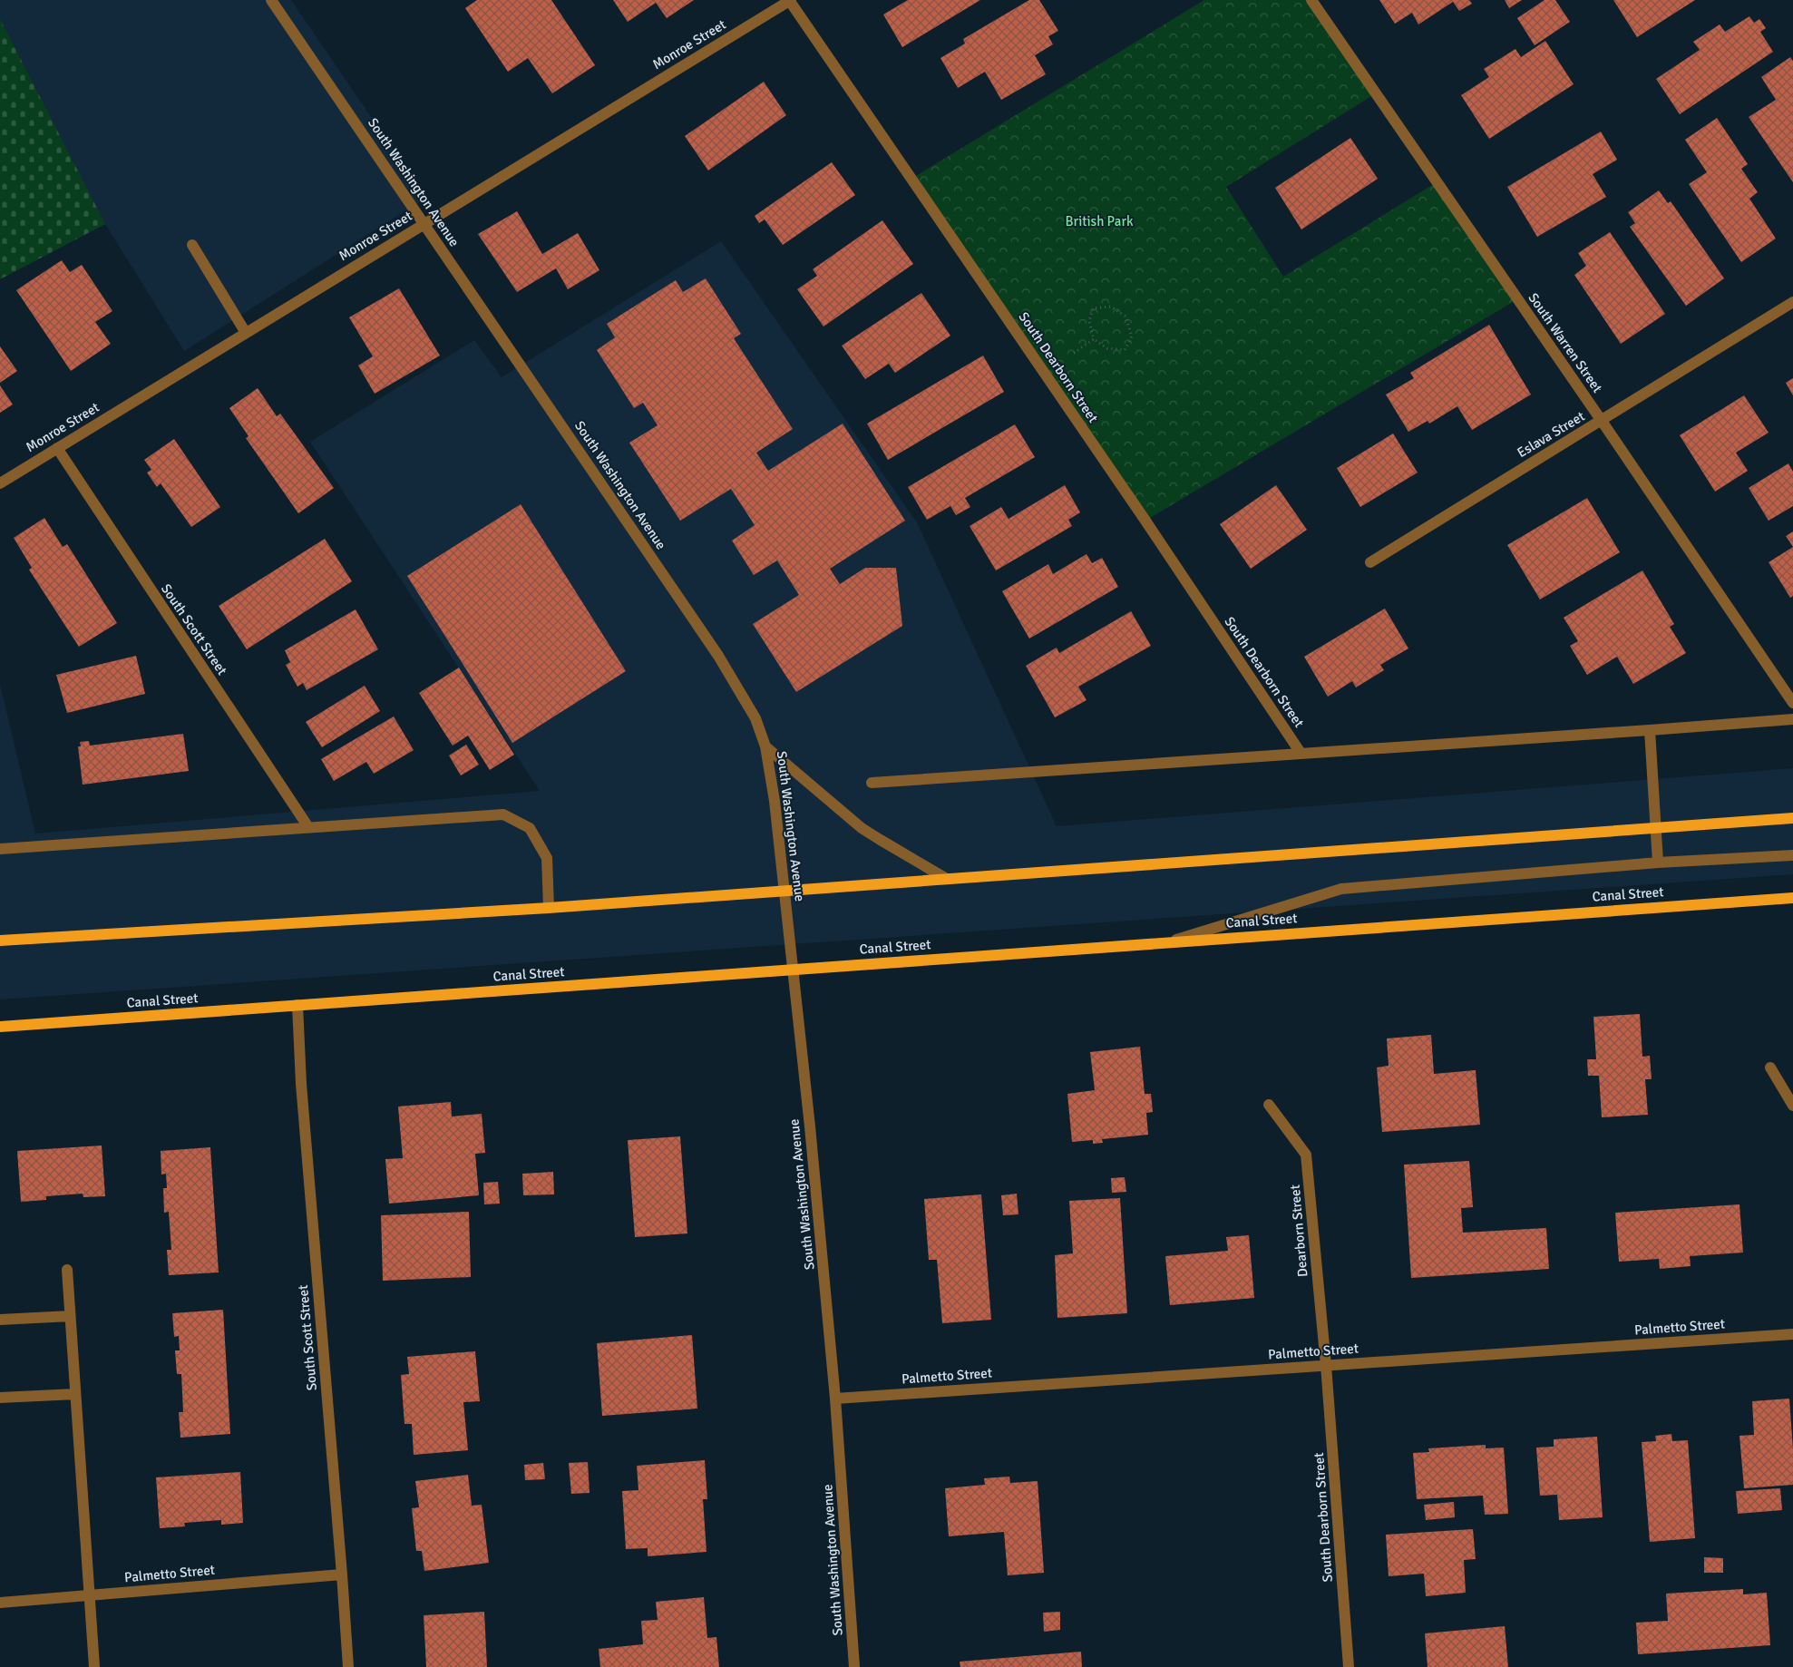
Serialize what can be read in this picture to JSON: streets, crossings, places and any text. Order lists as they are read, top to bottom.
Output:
{
  "streets": {
    "main road": ["Canal Street"],
    "street": [
      "Monroe Street",
      "South Washington Avenue",
      "South Warren Street",
      "South Dearborn Street",
      "Eslava Street",
      "South Scott Street",
      "Dearborn Street",
      "Palmetto Street"
    ]
  },
  "crossings": [
    ["Monroe Street", "South Washington Avenue"],
    ["Monroe Street", "South Dearborn Street"],
    ["Monroe Street", "South Scott Street"],
    ["South Washington Avenue", "Canal Street"],
    ["South Washington Avenue", "Palmetto Street"],
    ["South Warren Street", "Eslava Street"],
    ["South Dearborn Street", "Dearborn Street"],
    ["South Dearborn Street", "Palmetto Street"],
    ["South Scott Street", "Canal Street"],
    ["South Scott Street", "Palmetto Street"],
    ["Dearborn Street", "Palmetto Street"]
  ],
  "parks": ["British Park"]
}
